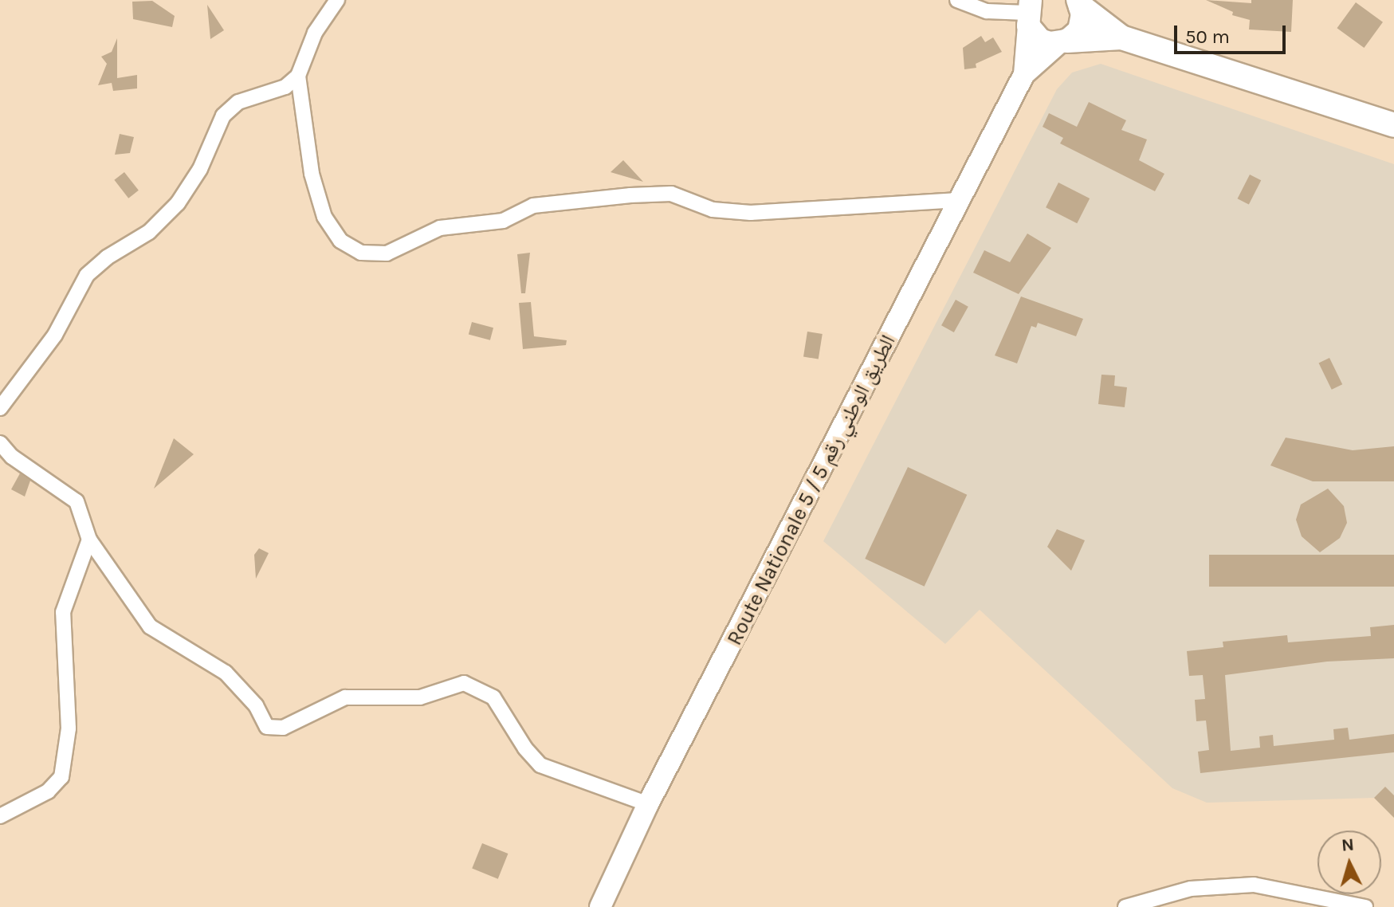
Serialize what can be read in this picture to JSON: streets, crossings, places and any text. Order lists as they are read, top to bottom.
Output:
{
  "streets": {
    "main road": ["Route Nationale 5 / الطريق الوطني رقم 5"]
  },
  "scale_bar": "50 m",
  "north": "top"
}
